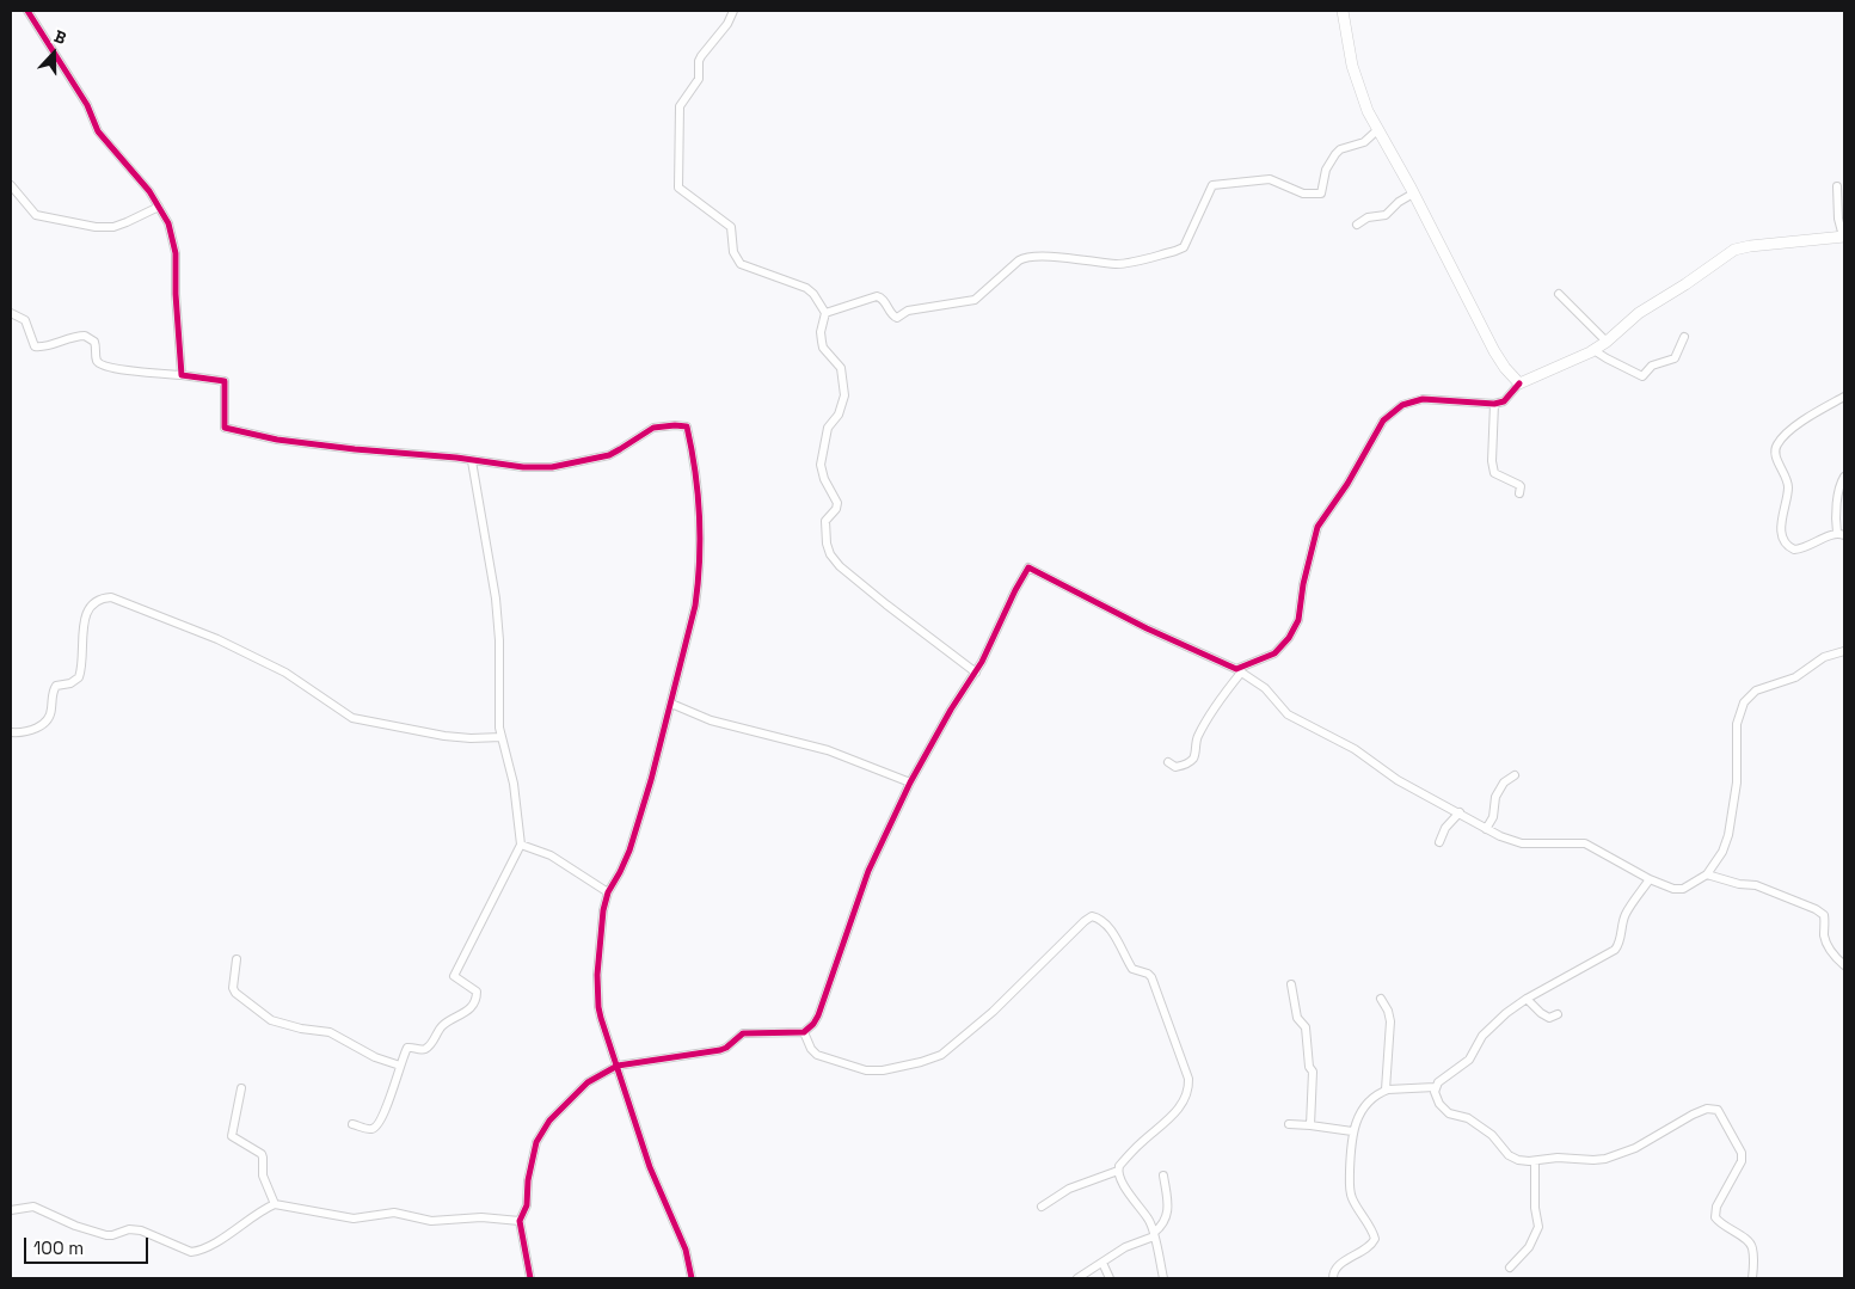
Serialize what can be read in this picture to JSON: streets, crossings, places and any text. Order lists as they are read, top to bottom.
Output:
{
  "scale_bar": "100 m",
  "north": "top"
}
